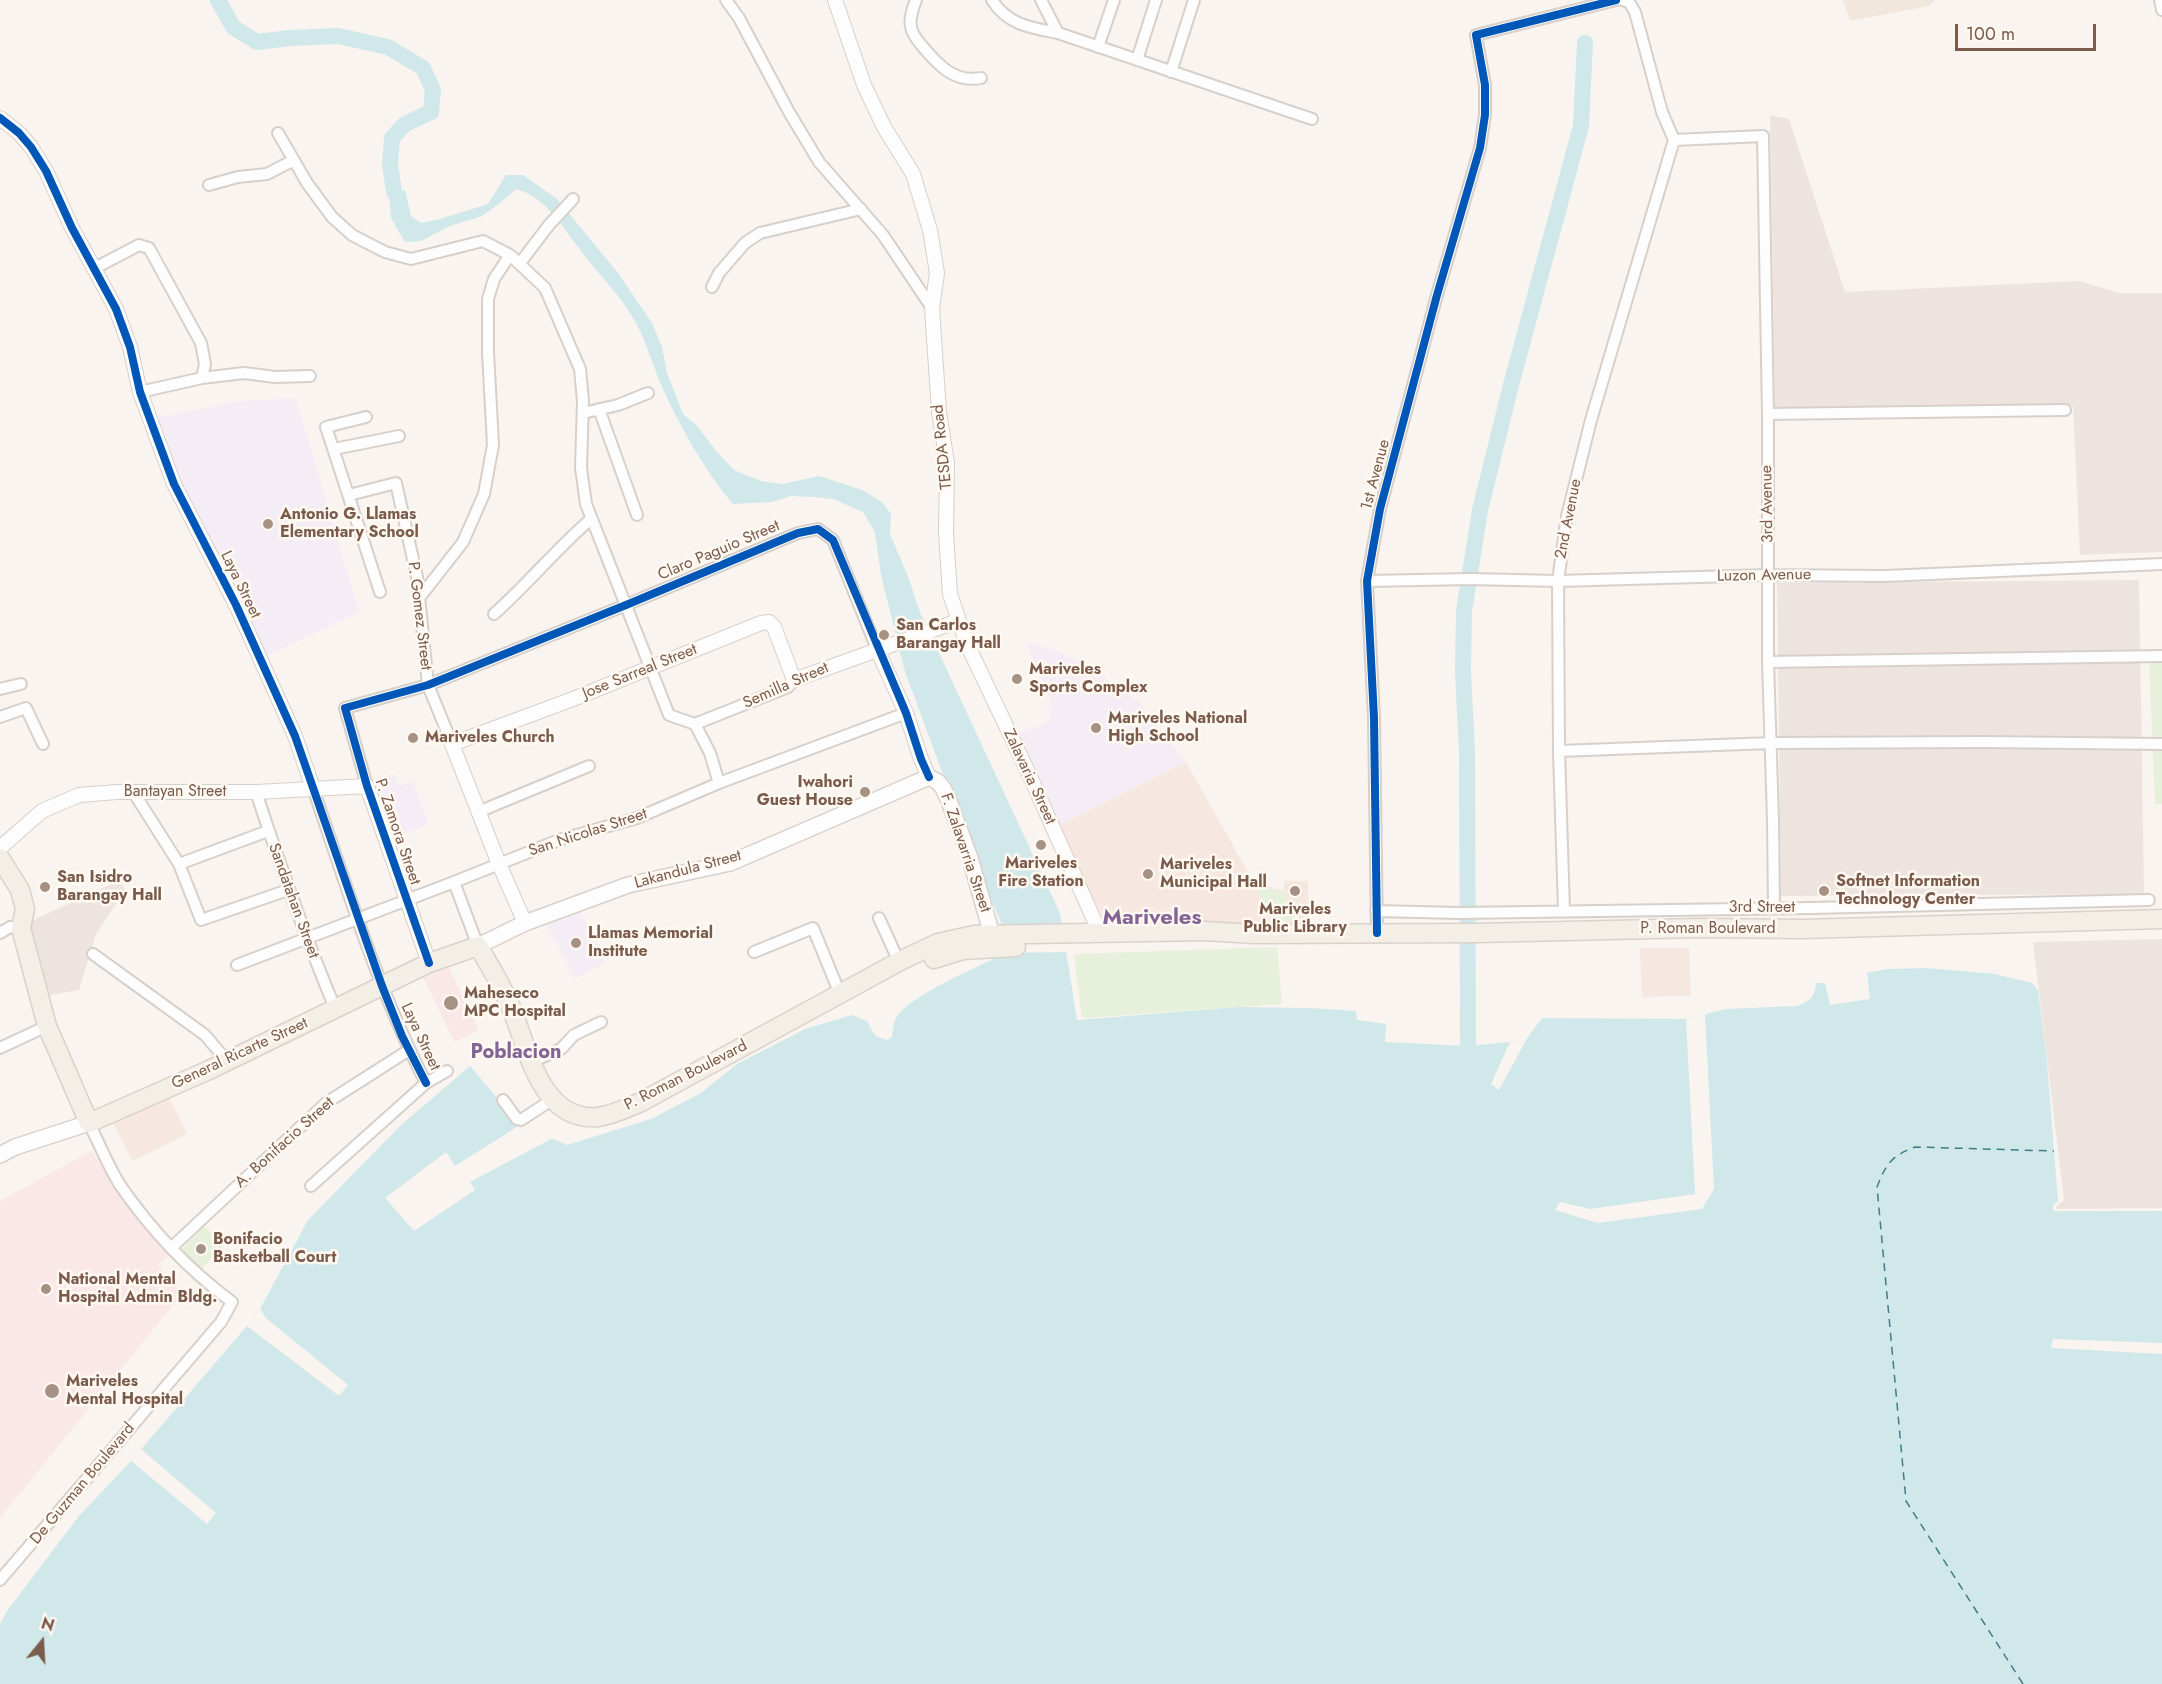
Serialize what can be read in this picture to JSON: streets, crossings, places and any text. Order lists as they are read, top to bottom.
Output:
{
  "streets": {
    "main road": [
      "F. Zalavarria Street",
      "Lakandula Street",
      "P. Roman Boulevard",
      "General Ricarte Street"
    ],
    "street": [
      "TESDA Road",
      "1st Avenue",
      "3rd Avenue",
      "2nd Avenue",
      "Claro Paguio Street",
      "Luzon Avenue",
      "Laya Street",
      "P. Gomez Street",
      "Jose Sarreal Street",
      "Semilla Street",
      "Zalavaria Street",
      "Bantayan Street",
      "P. Zamora Street",
      "San Nicolas Street",
      "Sandatahan Street",
      "3rd Street",
      "A. Bonifacio Street",
      "De Guzman Boulevard"
    ]
  },
  "crossings": [
    ["TESDA Road", "Semilla Street"],
    ["TESDA Road", "Zalavaria Street"],
    ["1st Avenue", "Luzon Avenue"],
    ["1st Avenue", "3rd Street"],
    ["1st Avenue", "P. Roman Boulevard"],
    ["3rd Avenue", "2nd Avenue"],
    ["3rd Avenue", "Luzon Avenue"],
    ["3rd Avenue", "3rd Street"],
    ["2nd Avenue", "Luzon Avenue"],
    ["2nd Avenue", "3rd Street"],
    ["Claro Paguio Street", "P. Gomez Street"],
    ["Claro Paguio Street", "Semilla Street"],
    ["Claro Paguio Street", "P. Zamora Street"],
    ["Laya Street", "Bantayan Street"],
    ["Laya Street", "San Nicolas Street"],
    ["Laya Street", "General Ricarte Street"],
    ["Laya Street", "A. Bonifacio Street"],
    ["P. Gomez Street", "Jose Sarreal Street"],
    ["P. Gomez Street", "San Nicolas Street"],
    ["P. Gomez Street", "Lakandula Street"],
    ["Jose Sarreal Street", "Semilla Street"],
    ["Semilla Street", "Zalavaria Street"],
    ["Zalavaria Street", "P. Roman Boulevard"],
    ["Bantayan Street", "P. Zamora Street"],
    ["Bantayan Street", "Sandatahan Street"],
    ["P. Zamora Street", "San Nicolas Street"],
    ["P. Zamora Street", "General Ricarte Street"],
    ["San Nicolas Street", "Sandatahan Street"],
    ["F. Zalavarria Street", "Lakandula Street"],
    ["F. Zalavarria Street", "P. Roman Boulevard"],
    ["Lakandula Street", "P. Roman Boulevard"],
    ["Lakandula Street", "General Ricarte Street"],
    ["Sandatahan Street", "General Ricarte Street"],
    ["P. Roman Boulevard", "General Ricarte Street"],
    ["A. Bonifacio Street", "De Guzman Boulevard"]
  ],
  "districts": ["Mariveles", "Poblacion"],
  "places": [
    "Antonio G. Llamas Elementary School",
    "San Carlos Barangay Hall",
    "Mariveles Sports Complex",
    "Mariveles National High School",
    "Mariveles Church",
    "Iwahori Guest House",
    "Mariveles Fire Station",
    "Mariveles Municipal Hall",
    "San Isidro Barangay Hall",
    "Mariveles Public Library",
    "Softnet Information Technology Center",
    "Llamas Memorial Institute",
    "Maheseco MPC Hospital",
    "Bonifacio Basketball Court",
    "National Mental Hospital Admin Bldg.",
    "Mariveles Mental Hospital"
  ],
  "scale_bar": "100 m",
  "north": "top"
}
